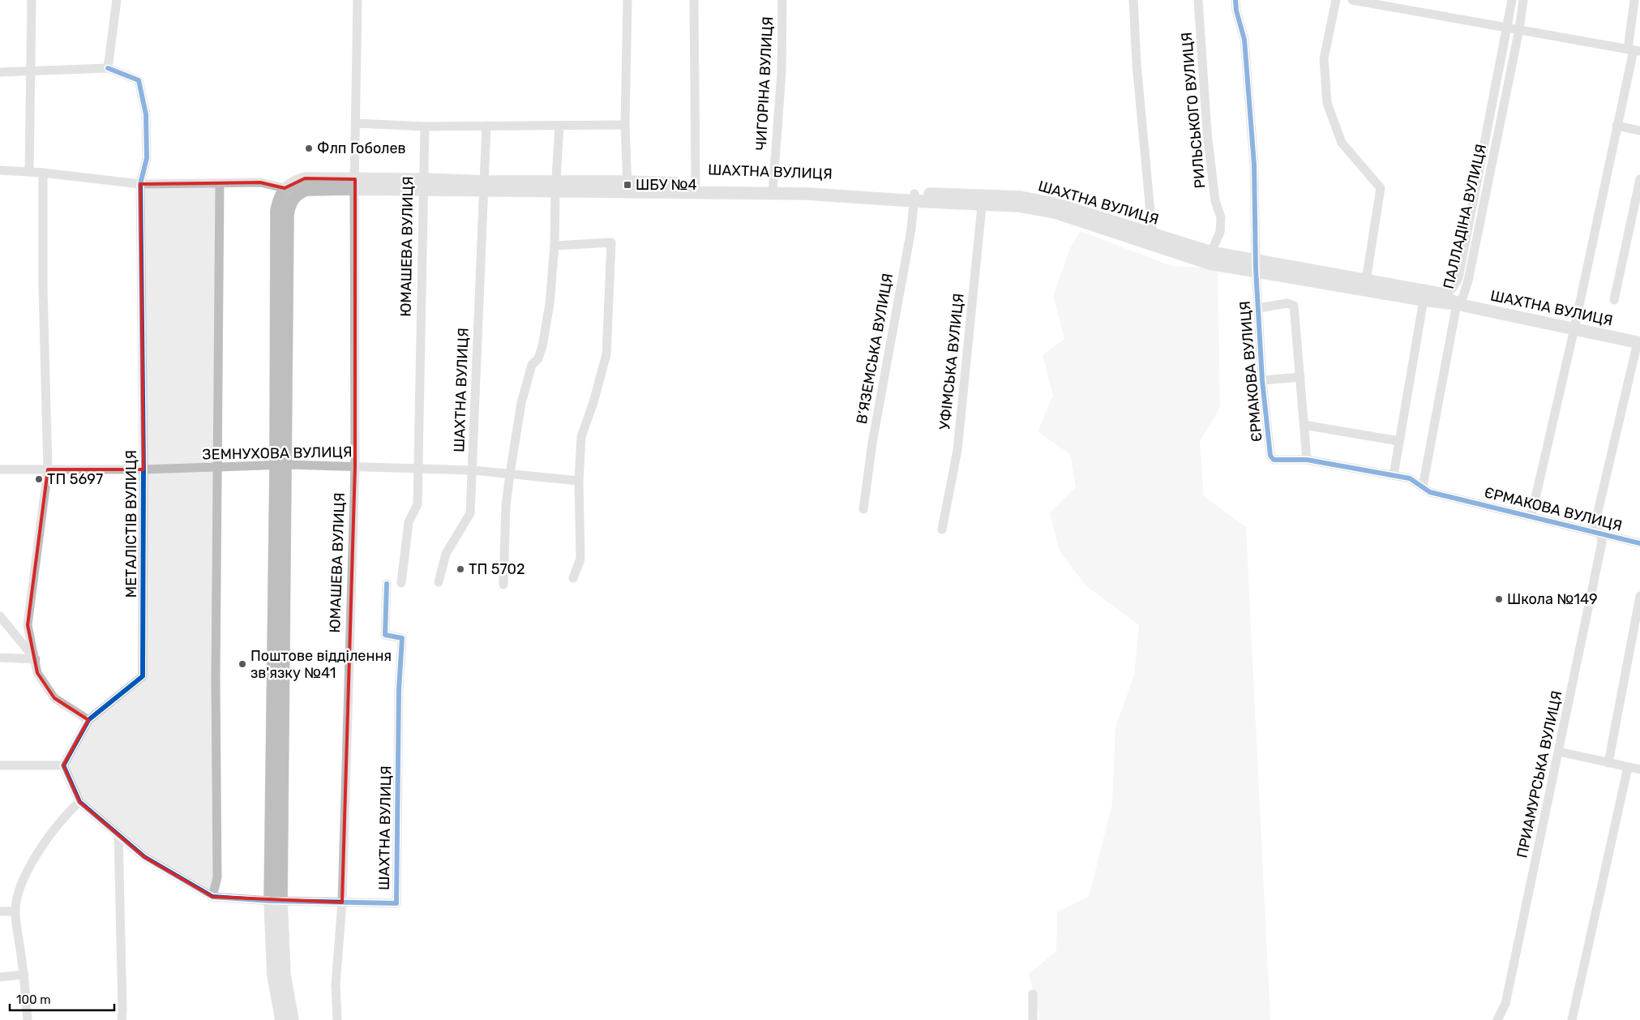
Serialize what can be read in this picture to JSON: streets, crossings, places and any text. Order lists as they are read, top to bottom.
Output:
{
  "streets": {
    "main road": ["ШАХТНА ВУЛИЦЯ"],
    "street": [
      "ЧИГОРІНА ВУЛИЦЯ",
      "РИЛЬСЬКОГО ВУЛИЦЯ",
      "ПАЛЛАДІНА ВУЛИЦЯ",
      "ЮМАШЕВА ВУЛИЦЯ",
      "В’ЯЗЕМСЬКА ВУЛИЦЯ",
      "УФІМСЬКА ВУЛИЦЯ",
      "ЄРМАКОВА ВУЛИЦЯ",
      "ЗЕМНУХОВА ВУЛИЦЯ",
      "МЕТАЛІСТІВ ВУЛИЦЯ",
      "ПРИАМУРСЬКА ВУЛИЦЯ"
    ]
  },
  "crossings": [
    ["ЧИГОРІНА ВУЛИЦЯ", "ШАХТНА ВУЛИЦЯ"],
    ["РИЛЬСЬКОГО ВУЛИЦЯ", "ШАХТНА ВУЛИЦЯ"],
    ["ШАХТНА ВУЛИЦЯ", "ПАЛЛАДІНА ВУЛИЦЯ"],
    ["ШАХТНА ВУЛИЦЯ", "ЮМАШЕВА ВУЛИЦЯ"],
    ["ШАХТНА ВУЛИЦЯ", "В’ЯЗЕМСЬКА ВУЛИЦЯ"],
    ["ШАХТНА ВУЛИЦЯ", "УФІМСЬКА ВУЛИЦЯ"],
    ["ШАХТНА ВУЛИЦЯ", "ЄРМАКОВА ВУЛИЦЯ"],
    ["ШАХТНА ВУЛИЦЯ", "ЗЕМНУХОВА ВУЛИЦЯ"],
    ["ПАЛЛАДІНА ВУЛИЦЯ", "ЄРМАКОВА ВУЛИЦЯ"],
    ["ЮМАШЕВА ВУЛИЦЯ", "ЗЕМНУХОВА ВУЛИЦЯ"],
    ["ЄРМАКОВА ВУЛИЦЯ", "ПРИАМУРСЬКА ВУЛИЦЯ"],
    ["ЗЕМНУХОВА ВУЛИЦЯ", "МЕТАЛІСТІВ ВУЛИЦЯ"]
  ],
  "places": {
    "other": [
      "Флп Гоболев",
      "ТП 5697",
      "ТП 5702",
      "Школа №149",
      "Поштове відділення зв'язку №41"
    ],
    "transit": ["ШБУ №4"]
  },
  "scale_bar": "100 m"
}
